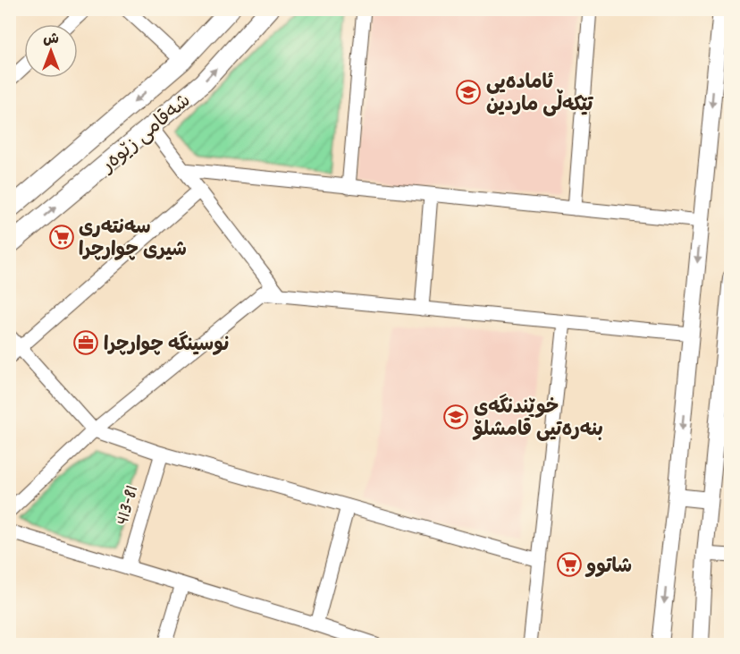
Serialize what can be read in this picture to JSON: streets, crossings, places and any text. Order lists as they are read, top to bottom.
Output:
{
  "streets": {
    "main road": ["شەقامی زێوەر"],
    "street": ["413-81"]
  },
  "places": {
    "school or university": ["ئامادەیی تێکەڵی ماردین", "خوێندنگەی بنەرەتیی قامشلۆ"],
    "supermarket": ["سەنتەری شیری چوارچرا", "شاتوو"],
    "office": ["نوسینگە چوارچرا"]
  },
  "north": "top"
}
